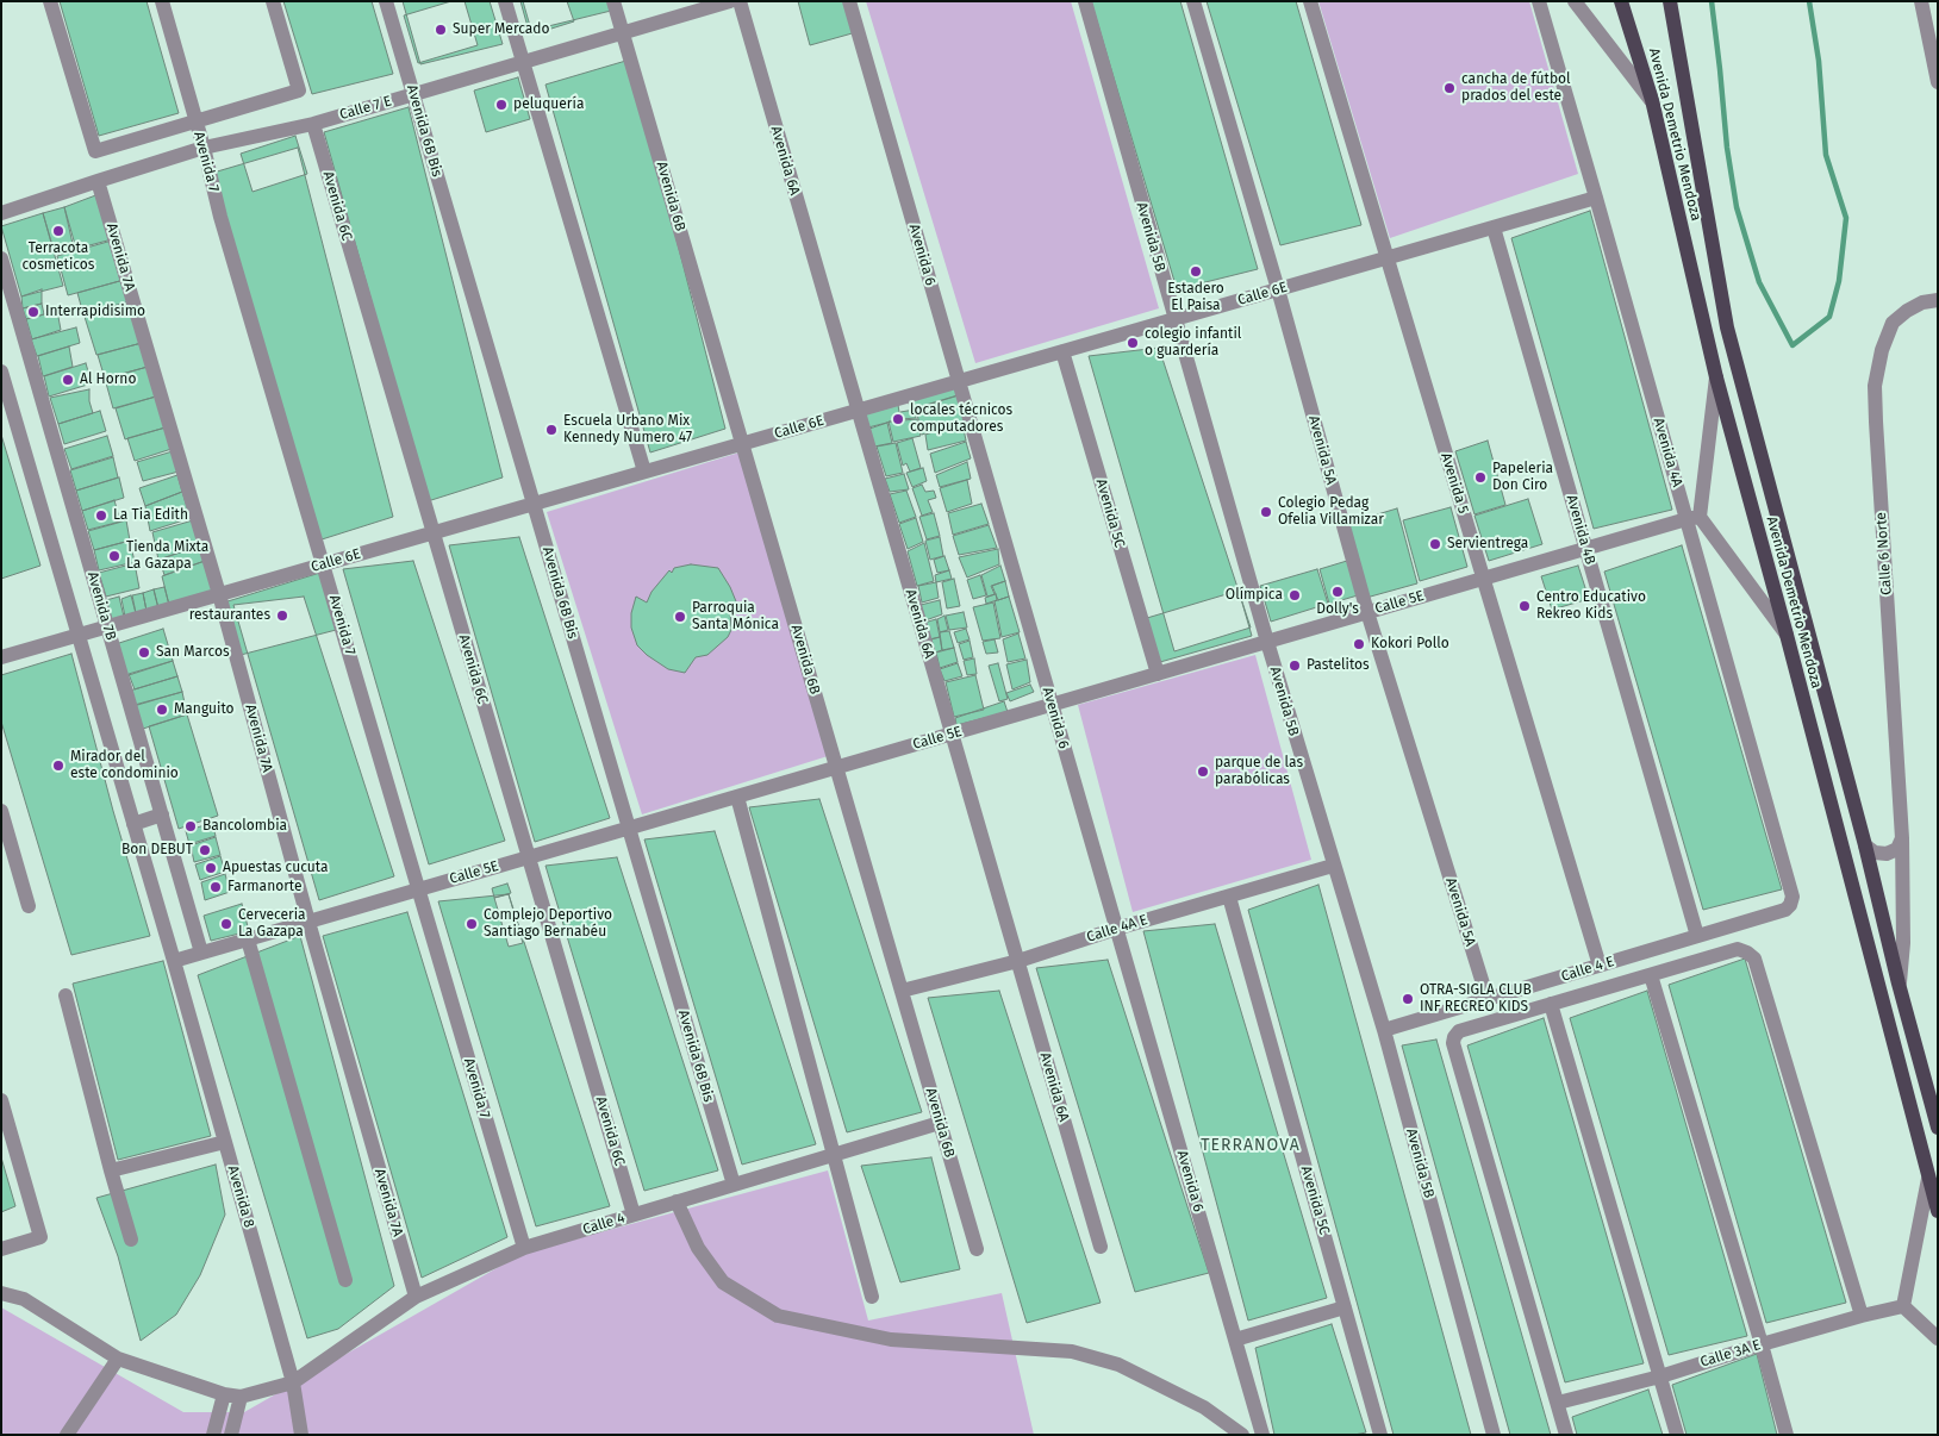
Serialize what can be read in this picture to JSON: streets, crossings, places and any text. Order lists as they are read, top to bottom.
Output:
{
  "streets": {
    "main road": ["Avenida Demetrio Mendoza"],
    "street": [
      "Calle 7 E",
      "Avenida 6B Bis",
      "Avenida 6A",
      "Avenida 7",
      "Avenida 6B",
      "Avenida 6C",
      "Avenida 5B",
      "Avenida 6",
      "Avenida 7A",
      "Calle 6E",
      "Avenida 5A",
      "Avenida 4A",
      "Avenida 5",
      "Avenida 5C",
      "Avenida 4B",
      "Calle 6 Norte",
      "Calle 5E",
      "Avenida 7B",
      "Calle 4A E",
      "Calle 4 E",
      "Avenida 8",
      "Calle 4",
      "Calle 3A E"
    ]
  },
  "crossings": [
    ["Calle 7 E", "Avenida 6B Bis"],
    ["Calle 7 E", "Avenida 7"],
    ["Calle 7 E", "Avenida 6B"],
    ["Calle 7 E", "Avenida 6C"],
    ["Calle 7 E", "Avenida 7A"],
    ["Avenida 6B Bis", "Calle 6E"],
    ["Avenida 6B Bis", "Calle 5E"],
    ["Avenida 6B Bis", "Calle 4"],
    ["Avenida Demetrio Mendoza", "Calle 6 Norte"],
    ["Avenida 6A", "Calle 6E"],
    ["Avenida 6A", "Calle 5E"],
    ["Avenida 6A", "Calle 4A E"],
    ["Avenida 7", "Calle 6E"],
    ["Avenida 7", "Calle 5E"],
    ["Avenida 7", "Calle 4"],
    ["Avenida 6B", "Calle 6E"],
    ["Avenida 6B", "Calle 5E"],
    ["Avenida 6B", "Calle 4A E"],
    ["Avenida 6B", "Calle 4"],
    ["Avenida 6C", "Calle 6E"],
    ["Avenida 6C", "Calle 5E"],
    ["Avenida 6C", "Calle 4"],
    ["Avenida 5B", "Calle 6E"],
    ["Avenida 5B", "Calle 5E"],
    ["Avenida 5B", "Calle 4A E"],
    ["Avenida 5B", "Calle 4 E"],
    ["Avenida 6", "Calle 6E"],
    ["Avenida 6", "Calle 5E"],
    ["Avenida 6", "Calle 4A E"],
    ["Avenida 7A", "Calle 6E"],
    ["Avenida 7A", "Calle 5E"],
    ["Avenida 7A", "Calle 4"],
    ["Calle 6E", "Avenida 5A"],
    ["Calle 6E", "Avenida 4A"],
    ["Calle 6E", "Avenida 5"],
    ["Calle 6E", "Avenida 5C"],
    ["Calle 6E", "Avenida 4B"],
    ["Calle 6E", "Avenida 7B"],
    ["Avenida 5A", "Calle 5E"],
    ["Avenida 5A", "Calle 4 E"],
    ["Avenida 4A", "Calle 5E"],
    ["Avenida 4A", "Calle 4 E"],
    ["Avenida 5", "Calle 5E"],
    ["Avenida 5", "Calle 4 E"],
    ["Avenida 5C", "Calle 5E"],
    ["Avenida 5C", "Calle 4A E"],
    ["Avenida 4B", "Calle 5E"],
    ["Avenida 4B", "Calle 4 E"],
    ["Calle 5E", "Avenida 7B"],
    ["Calle 5E", "Avenida 8"],
    ["Avenida 7B", "Avenida 8"],
    ["Avenida 8", "Calle 4"]
  ],
  "districts": ["TERRANOVA"],
  "places": [
    "Super Mercado",
    "cancha de fútbol prados del este",
    "peluquería",
    "Terracota cosmeticos",
    "Estadero El Paisa",
    "Interrapidisimo",
    "colegio infantil o guardería",
    "Al Horno",
    "locales técnicos computadores",
    "Escuela Urbano Mix Kennedy Numero 47",
    "Papeleria Don Ciro",
    "Colegio Pedag Ofelia Villamizar",
    "La Tia Edith",
    "Servientrega",
    "Tienda Mixta La Gazapa",
    "Dolly's",
    "Olímpica",
    "Centro Educativo Rekreo Kids",
    "restaurantes",
    "Parroquia Santa Mónica",
    "Kokori Pollo",
    "San Marcos",
    "Pastelitos",
    "Manguito",
    "Mirador del este condominio",
    "parque de las parabólicas",
    "Bancolombia",
    "Bon DEBUT",
    "Apuestas cucuta",
    "Farmanorte",
    "Cerveceria La Gazapa",
    "Complejo Deportivo Santiago Bernabéu",
    "OTRA-SIGLA CLUB INF RECREO KIDS"
  ]
}
